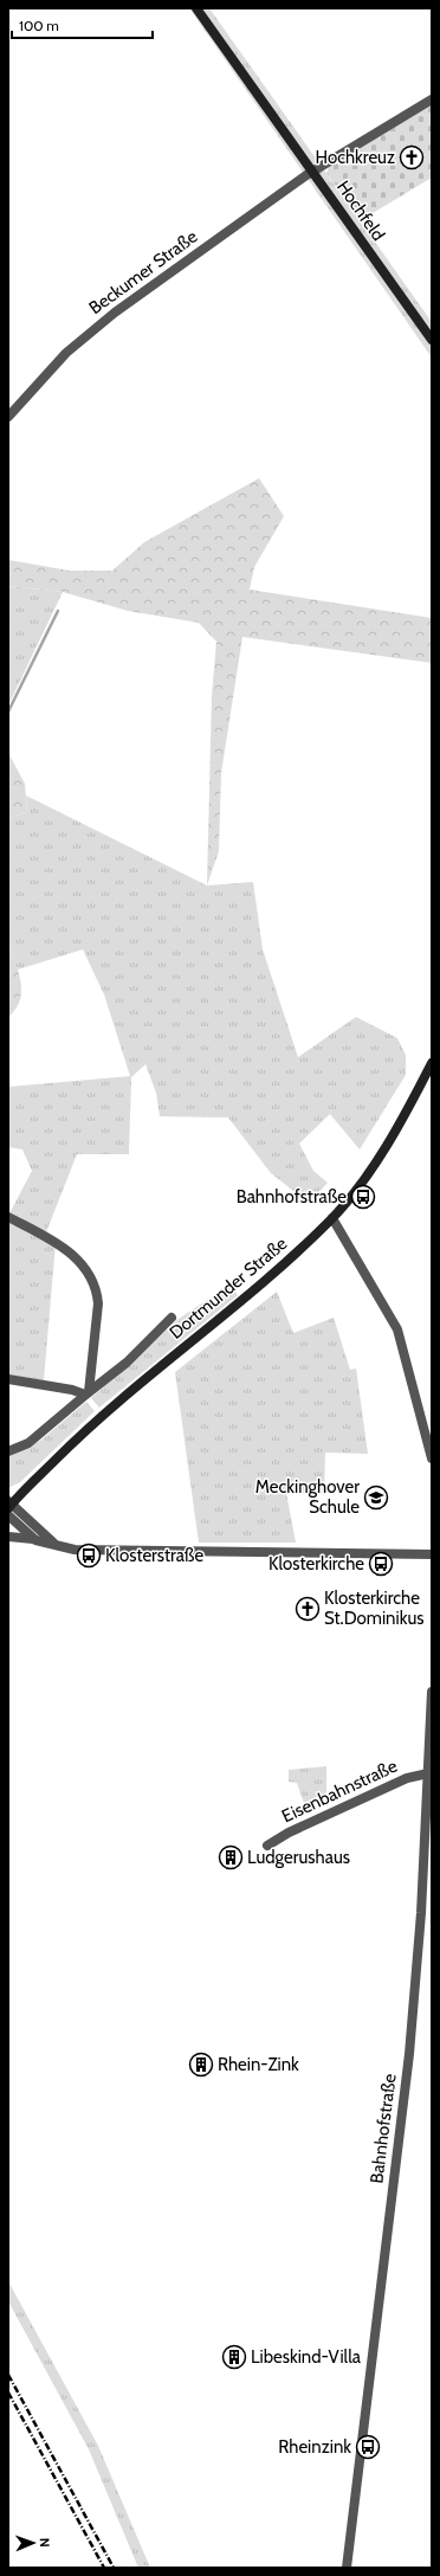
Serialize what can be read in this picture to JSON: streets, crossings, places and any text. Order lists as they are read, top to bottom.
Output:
{
  "streets": {
    "main road": ["Hochfeld", "Dortmunder Straße"],
    "street": ["Beckumer Straße", "Eisenbahnstraße", "Bahnhofstraße"]
  },
  "crossings": [
    ["Hochfeld", "Beckumer Straße"],
    ["Eisenbahnstraße", "Bahnhofstraße"]
  ],
  "places": {
    "church": ["Hochkreuz", "Klosterkirche St.Dominikus"],
    "bus stop": [
      "Bahnhofstraße",
      "Klosterstraße",
      "Klosterkirche",
      "Rheinzink"
    ],
    "school or university": ["Meckinghover Schule"],
    "building": ["Ludgerushaus", "Rhein-Zink", "Libeskind-Villa"]
  },
  "scale_bar": "100 m",
  "north": "right"
}
